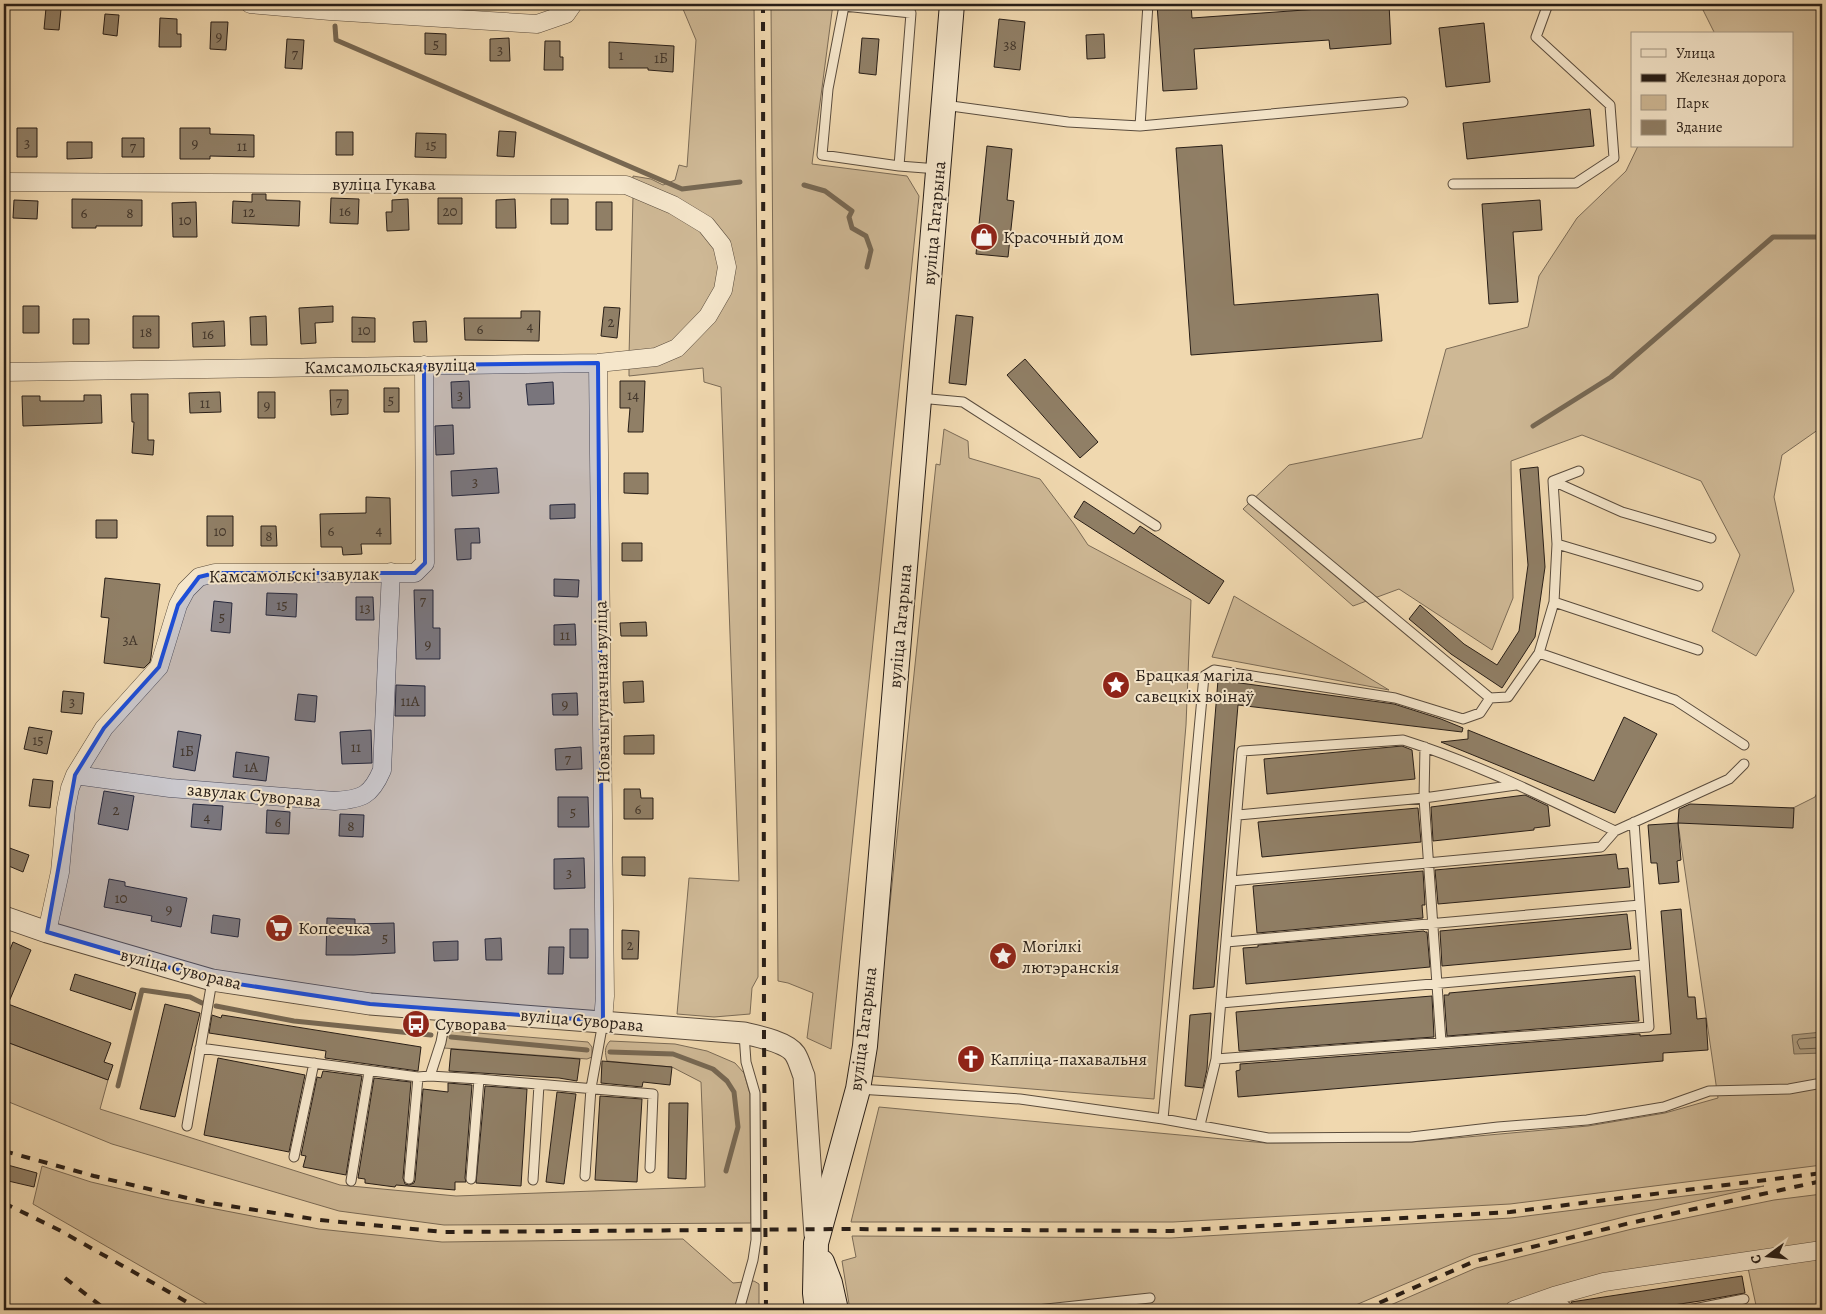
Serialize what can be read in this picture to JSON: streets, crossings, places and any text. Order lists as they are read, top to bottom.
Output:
{
  "streets": {
    "main road": ["вуліца Гагарына"],
    "street": [
      "вуліца Гукава",
      "Камсамольская вуліца",
      "Камсамольскі завулак",
      "Новачыгуначная вуліца",
      "завулак Суворава",
      "вуліца Суворава"
    ]
  },
  "crossings": [
    ["вуліца Гукава", "Камсамольская вуліца"],
    ["вуліца Гагарына", "вуліца Суворава"],
    ["Камсамольская вуліца", "Камсамольскі завулак"],
    ["Камсамольская вуліца", "Новачыгуначная вуліца"],
    ["Камсамольскі завулак", "завулак Суворава"],
    ["Новачыгуначная вуліца", "вуліца Суворава"]
  ],
  "places": {
    "shop": ["Красочный дом"],
    "place": ["Брацкая магіла савецкіх воінаў", "Могілкі лютэранскія"],
    "supermarket": ["Копеечка"],
    "bus stop": ["Суворава"],
    "church": ["Капліца-пахавальня"]
  },
  "house_numbers": [
    "9",
    "5",
    "38",
    "3",
    "7",
    "1",
    "1Б",
    "3",
    "9",
    "15",
    "11",
    "7",
    "16",
    "20",
    "12",
    "6",
    "8",
    "10",
    "2",
    "4",
    "6",
    "10",
    "18",
    "16",
    "3",
    "14",
    "5",
    "7",
    "11",
    "9",
    "3",
    "4",
    "10",
    "6",
    "8",
    "7",
    "15",
    "13",
    "5",
    "11",
    "3А",
    "9",
    "11А",
    "3",
    "9",
    "15",
    "11",
    "1Б",
    "7",
    "1А",
    "6",
    "2",
    "5",
    "4",
    "6",
    "8",
    "3",
    "10",
    "9",
    "5",
    "2"
  ],
  "legend": [
    "Улица",
    "Железная дорога",
    "Парк",
    "Здание"
  ],
  "north": "left"
}
